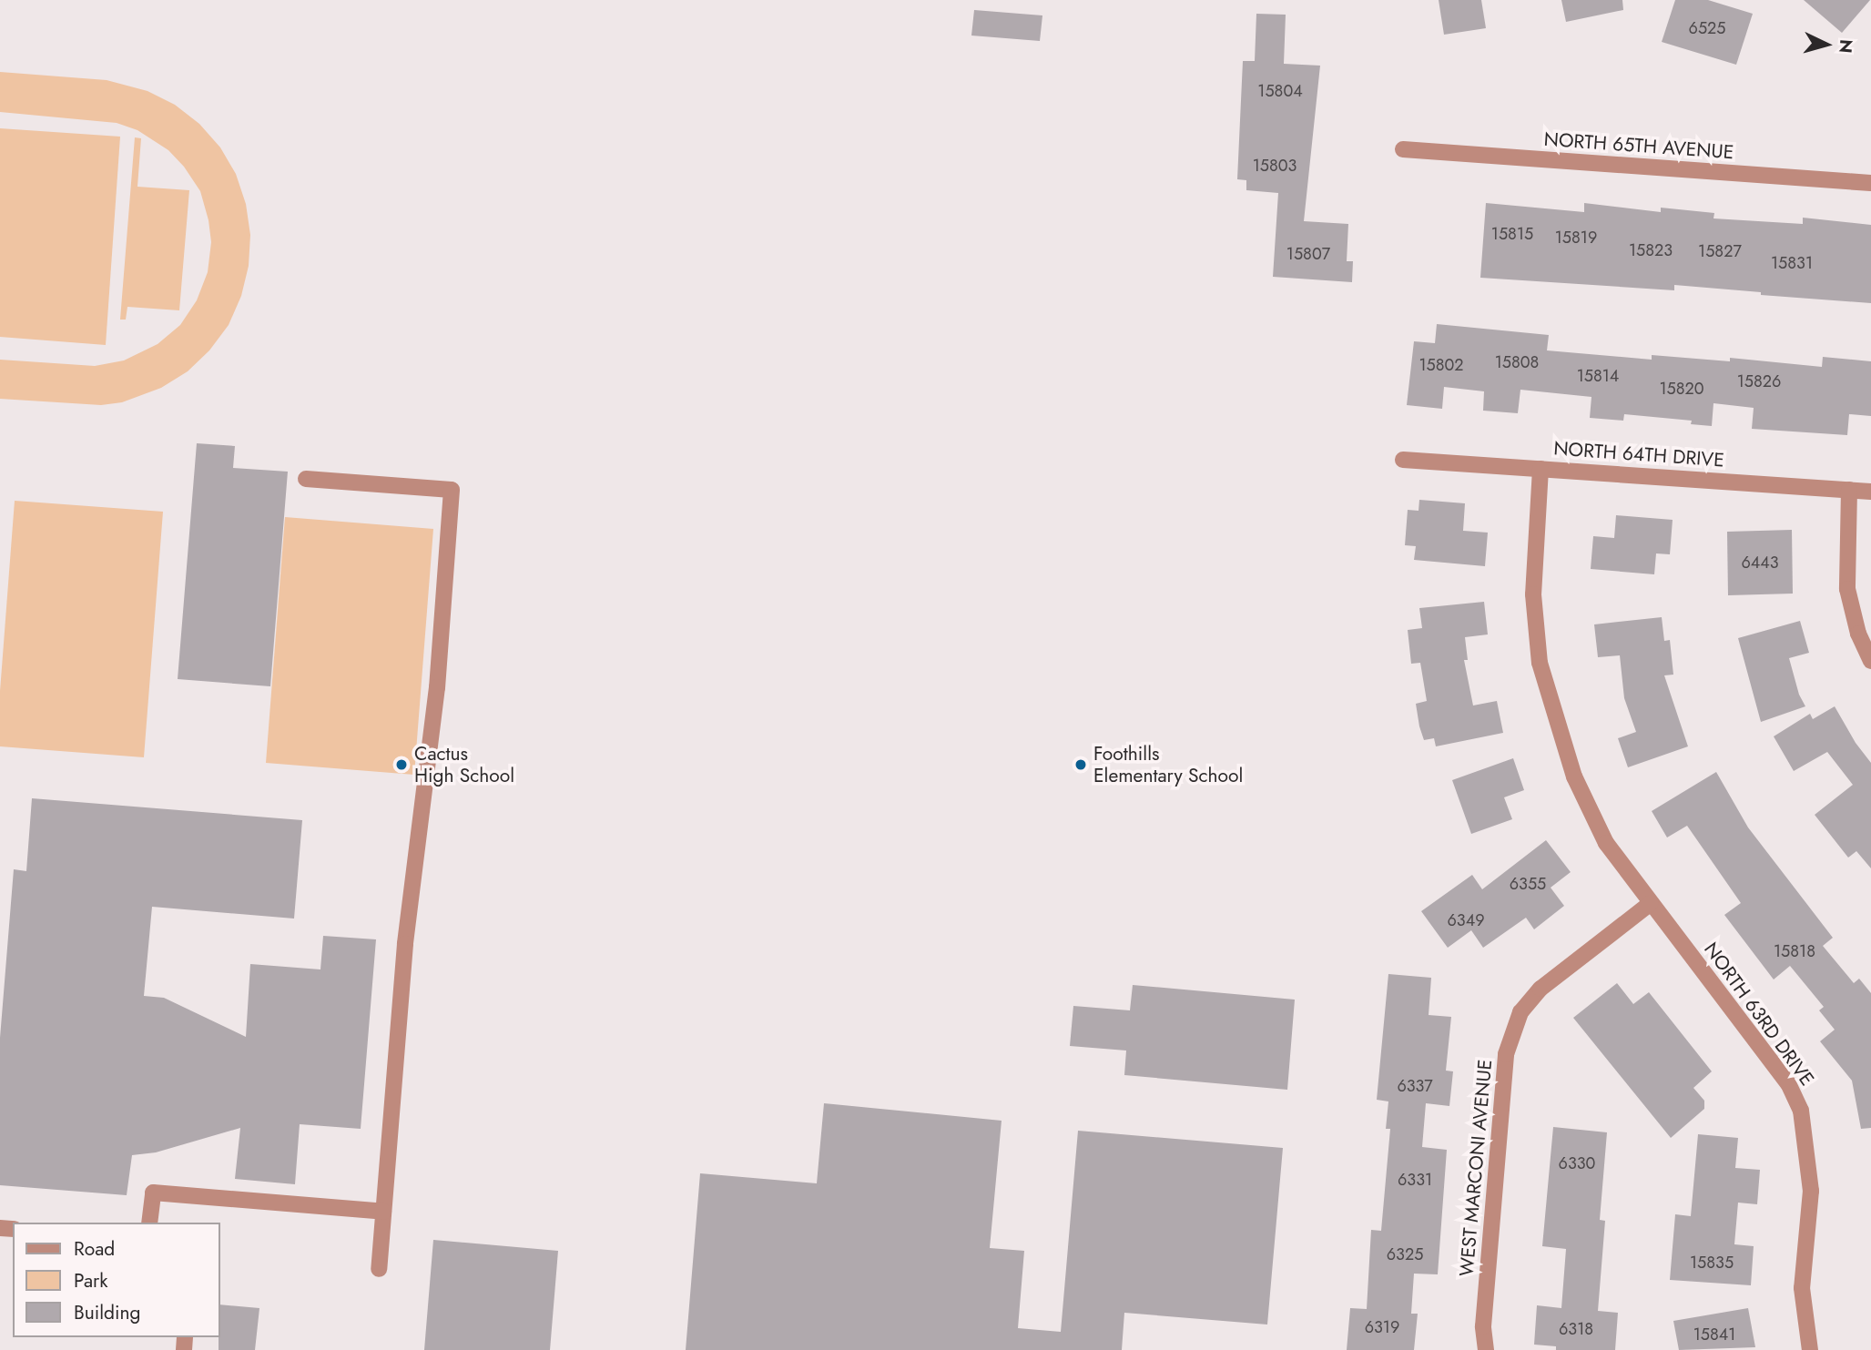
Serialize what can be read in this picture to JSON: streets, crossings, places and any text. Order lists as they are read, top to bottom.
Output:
{
  "streets": {
    "street": [
      "NORTH 65TH AVENUE",
      "NORTH 64TH DRIVE",
      "NORTH 63RD DRIVE",
      "WEST MARCONI AVENUE"
    ]
  },
  "crossings": [
    ["NORTH 63RD DRIVE", "WEST MARCONI AVENUE"]
  ],
  "places": ["Cactus High School", "Foothills Elementary School"],
  "house_numbers": [
    "6525",
    "15804",
    "15803",
    "15815",
    "15819",
    "15823",
    "15827",
    "15807",
    "15831",
    "15808",
    "15802",
    "15814",
    "15826",
    "15820",
    "6443",
    "6355",
    "6349",
    "15818",
    "6337",
    "6330",
    "6331",
    "6325",
    "15835",
    "6319",
    "6318",
    "15841"
  ],
  "legend": ["Road", "Park", "Building"],
  "north": "right"
}
